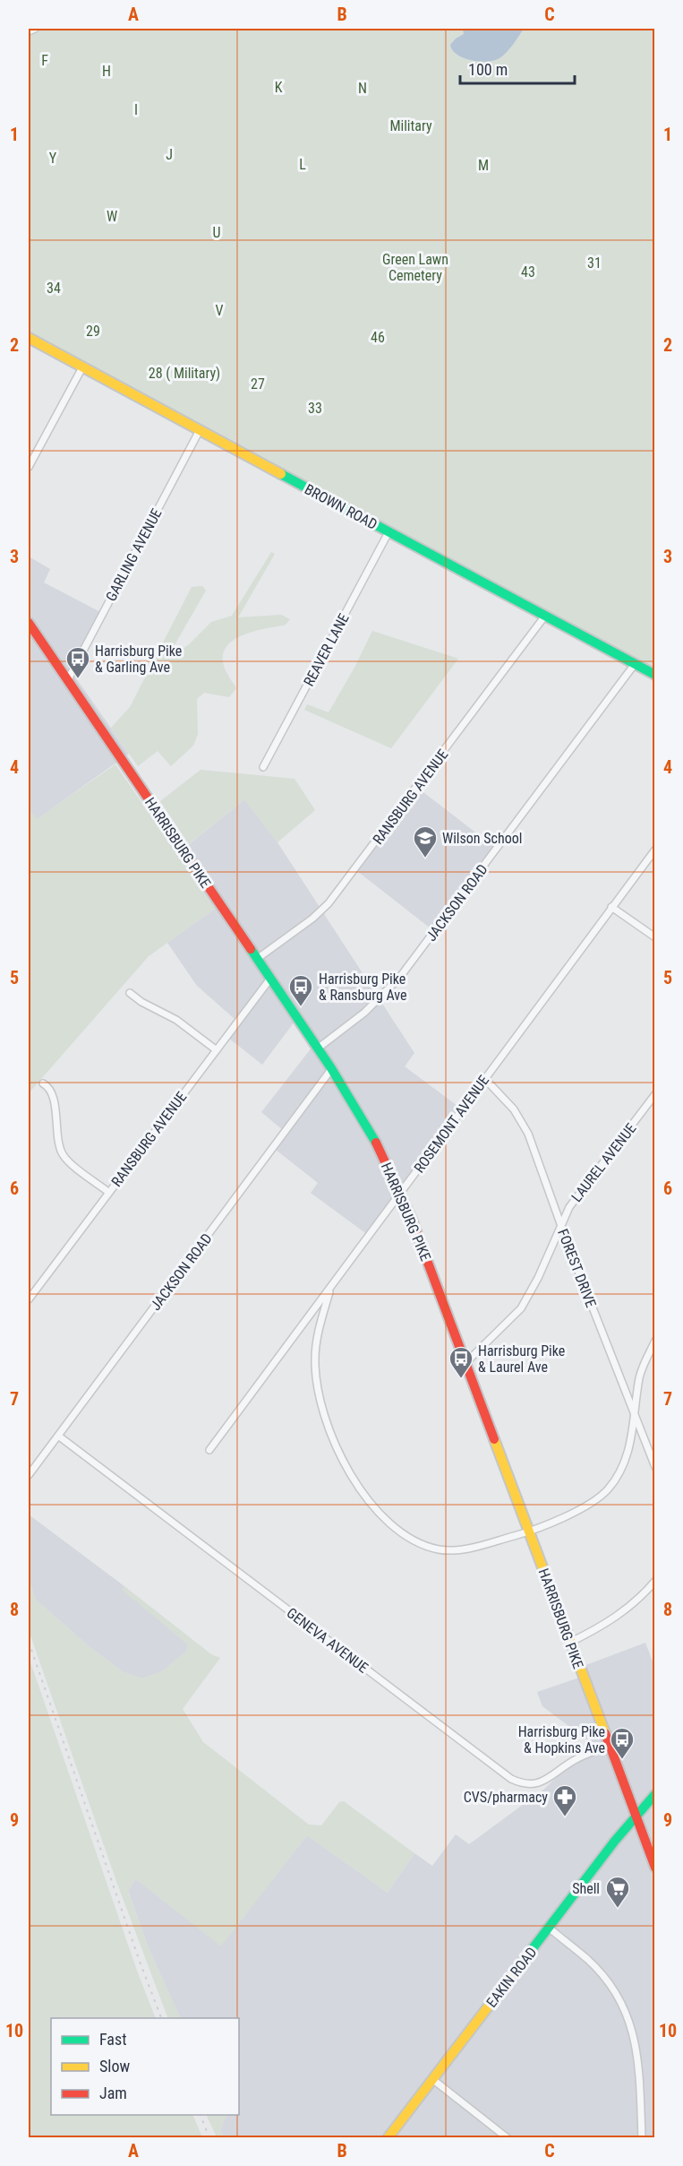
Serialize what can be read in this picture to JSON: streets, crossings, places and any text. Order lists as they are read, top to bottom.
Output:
{
  "streets": {
    "main road": ["BROWN ROAD", "HARRISBURG PIKE", "EAKIN ROAD"],
    "street": [
      "GARLING AVENUE",
      "REAVER LANE",
      "RANSBURG AVENUE",
      "JACKSON ROAD",
      "ROSEMONT AVENUE",
      "LAUREL AVENUE",
      "FOREST DRIVE",
      "GENEVA AVENUE"
    ]
  },
  "crossings": [
    ["BROWN ROAD", "GARLING AVENUE"],
    ["BROWN ROAD", "REAVER LANE"],
    ["BROWN ROAD", "RANSBURG AVENUE"],
    ["BROWN ROAD", "JACKSON ROAD"],
    ["GARLING AVENUE", "HARRISBURG PIKE"],
    ["RANSBURG AVENUE", "HARRISBURG PIKE"],
    ["HARRISBURG PIKE", "JACKSON ROAD"],
    ["HARRISBURG PIKE", "ROSEMONT AVENUE"],
    ["HARRISBURG PIKE", "LAUREL AVENUE"],
    ["HARRISBURG PIKE", "GENEVA AVENUE"],
    ["HARRISBURG PIKE", "EAKIN ROAD"],
    ["JACKSON ROAD", "GENEVA AVENUE"],
    ["ROSEMONT AVENUE", "FOREST DRIVE"],
    ["LAUREL AVENUE", "FOREST DRIVE"]
  ],
  "parks": [
    "F",
    "H",
    "K",
    "N",
    "I",
    "Military",
    "J",
    "Y",
    "L",
    "M",
    "W",
    "U",
    "Green Lawn Cemetery",
    "31",
    "43",
    "34",
    "V",
    "29",
    "46",
    "28 ( Military)",
    "27",
    "33"
  ],
  "places": {
    "bus stop": [
      "Harrisburg Pike & Garling Ave",
      "Harrisburg Pike & Ransburg Ave",
      "Harrisburg Pike & Laurel Ave",
      "Harrisburg Pike & Hopkins Ave"
    ],
    "school or university": ["Wilson School"],
    "pharmacy": ["CVS/pharmacy"],
    "supermarket": ["Shell"]
  },
  "legend": ["Fast", "Slow", "Jam"],
  "scale_bar": "100 m",
  "grid": {
    "columns": ["A", "B", "C"],
    "rows": [
      "1",
      "2",
      "3",
      "4",
      "5",
      "6",
      "7",
      "8",
      "9",
      "10"
    ]
  }
}
